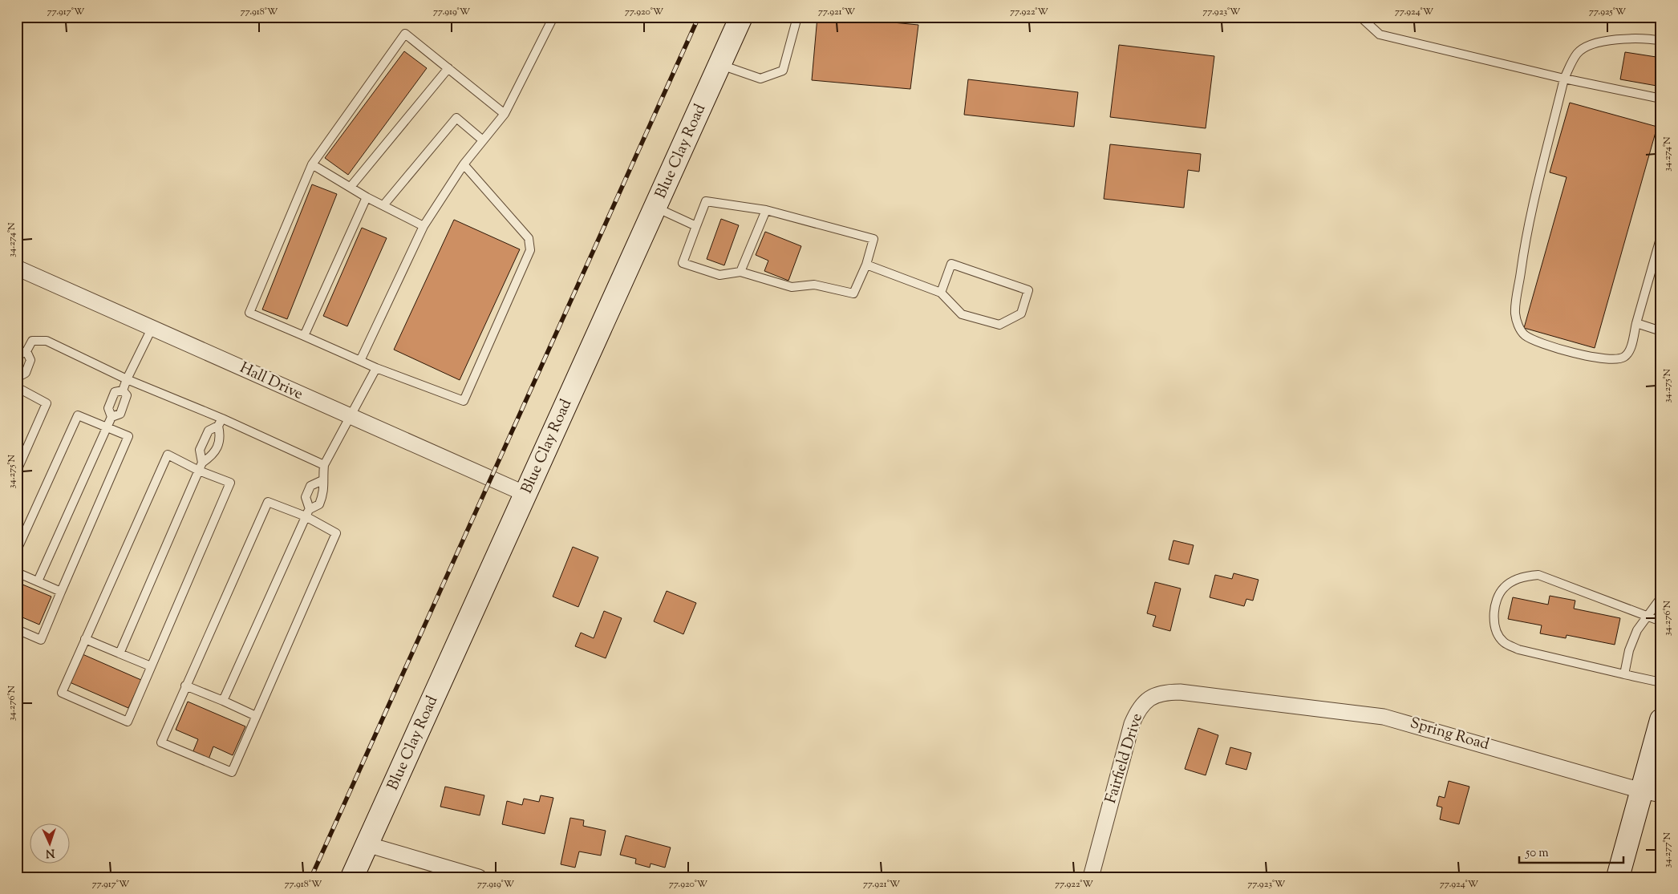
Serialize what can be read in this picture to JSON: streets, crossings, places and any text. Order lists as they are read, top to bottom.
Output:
{
  "streets": {
    "street": [
      "Blue Clay Road",
      "Hall Drive",
      "Spring Road",
      "Fairfield Drive"
    ]
  },
  "crossings": [
    ["Blue Clay Road", "Hall Drive"],
    ["Spring Road", "Fairfield Drive"]
  ],
  "scale_bar": "50 m",
  "north": "bottom",
  "coordinates": [
    "77.917°W",
    "77.918°W",
    "77.919°W",
    "77.920°W",
    "77.921°W",
    "77.922°W",
    "77.923°W",
    "77.924°W",
    "77.925°W",
    "34.274°N",
    "34.275°N",
    "34.276°N",
    "34.277°N"
  ]
}
